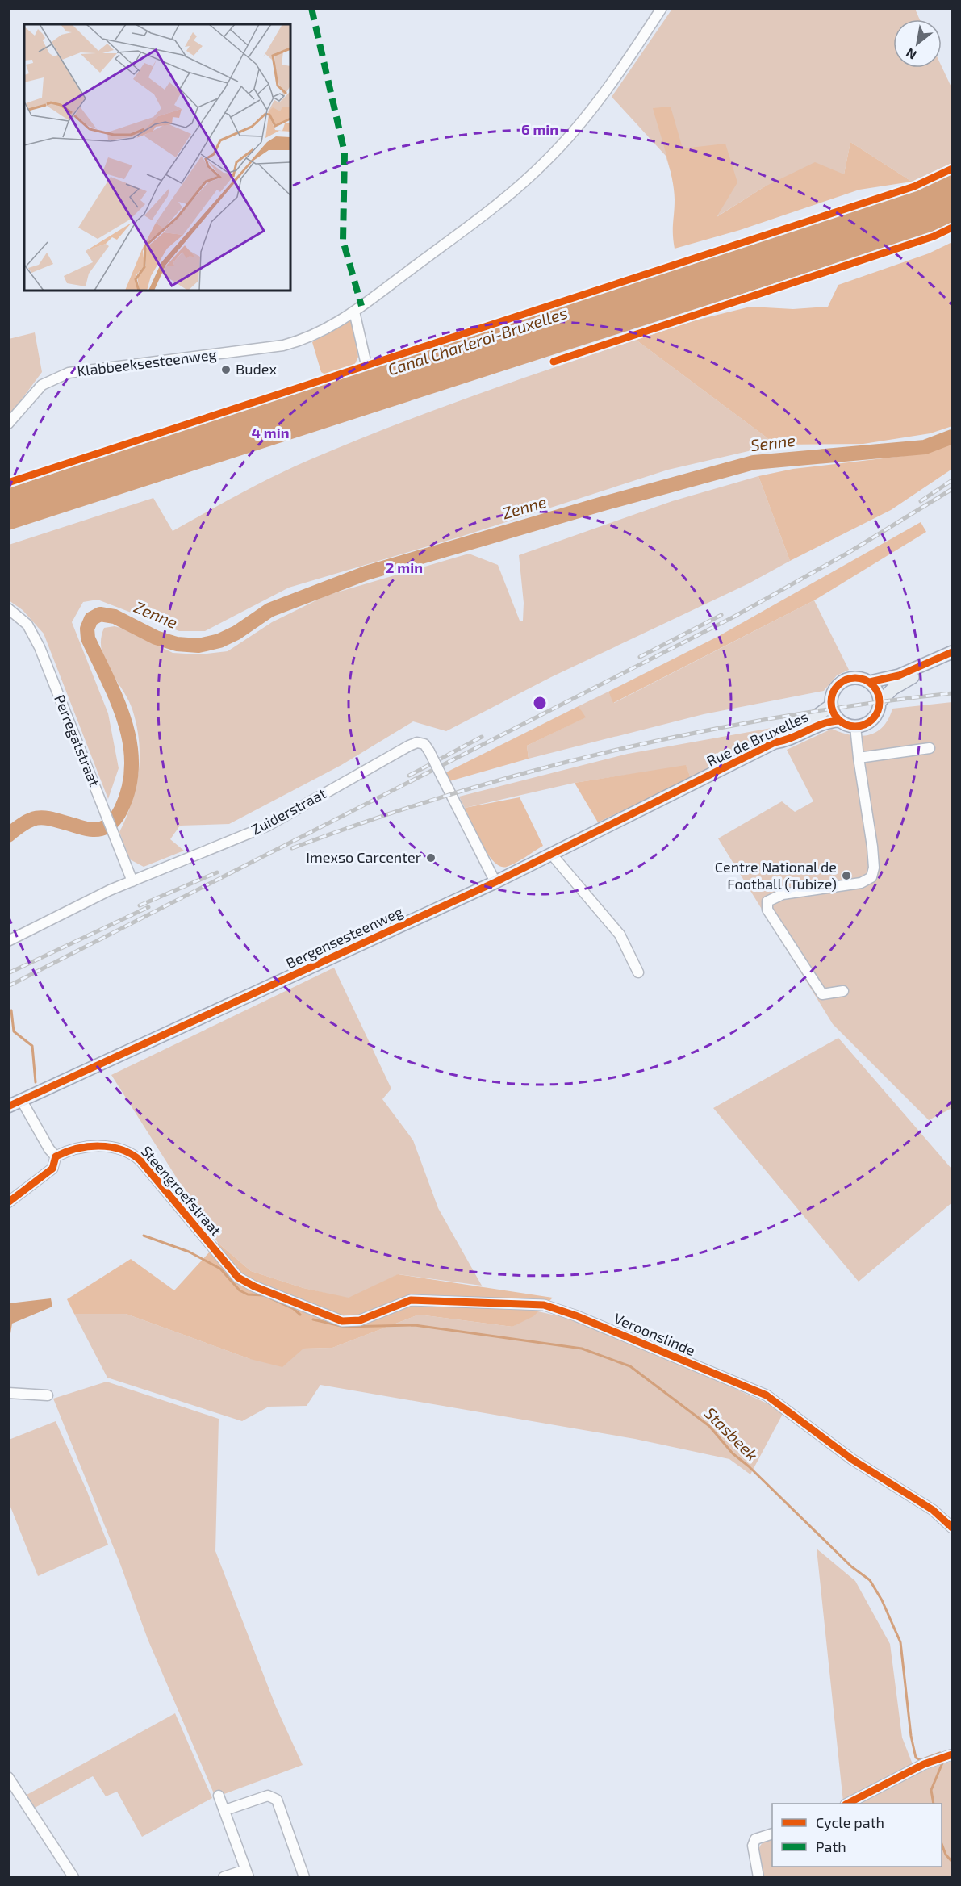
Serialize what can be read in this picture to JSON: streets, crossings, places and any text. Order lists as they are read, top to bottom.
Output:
{
  "streets": {
    "main road": ["Rue de Bruxelles", "Bergensesteenweg"],
    "street": [
      "Klabbeeksesteenweg",
      "Perregatstraat",
      "Zuiderstraat",
      "Steengroefstraat",
      "Veroonslinde"
    ]
  },
  "crossings": [
    ["Rue de Bruxelles", "Bergensesteenweg"],
    ["Perregatstraat", "Zuiderstraat"],
    ["Zuiderstraat", "Bergensesteenweg"],
    ["Steengroefstraat", "Veroonslinde"]
  ],
  "water": [
    "Canal Charleroi-Bruxelles",
    "Senne",
    "Zenne",
    "Stasbeek"
  ],
  "places": ["Budex", "Imexso Carcenter", "Centre National de Football (Tubize)"],
  "legend": ["Cycle path", "Path"],
  "north": "bottom left",
  "rings": ["6 min", "4 min", "2 min"]
}
